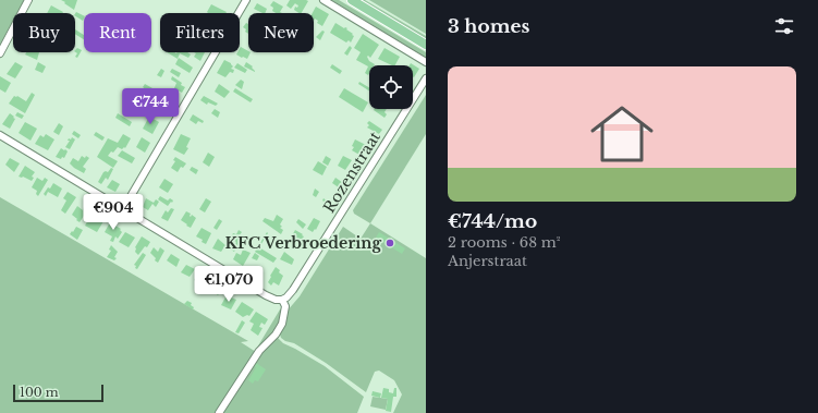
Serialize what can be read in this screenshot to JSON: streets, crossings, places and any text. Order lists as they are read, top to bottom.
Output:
{
  "streets": {
    "street": ["Rozenstraat"]
  },
  "places": ["KFC Verbroedering"],
  "scale_bar": "100 m",
  "page": {
    "heading": "3 homes",
    "chip": [
      "Buy",
      "Rent",
      "Filters",
      "New"
    ],
    "list": [
      {
        "name": "€744/mo",
        "note": "2 rooms · 68 m² · Anjerstraat"
      }
    ],
    "price": ["€744", "€904", "€1,070"],
    "scale": "100 m"
  }
}
